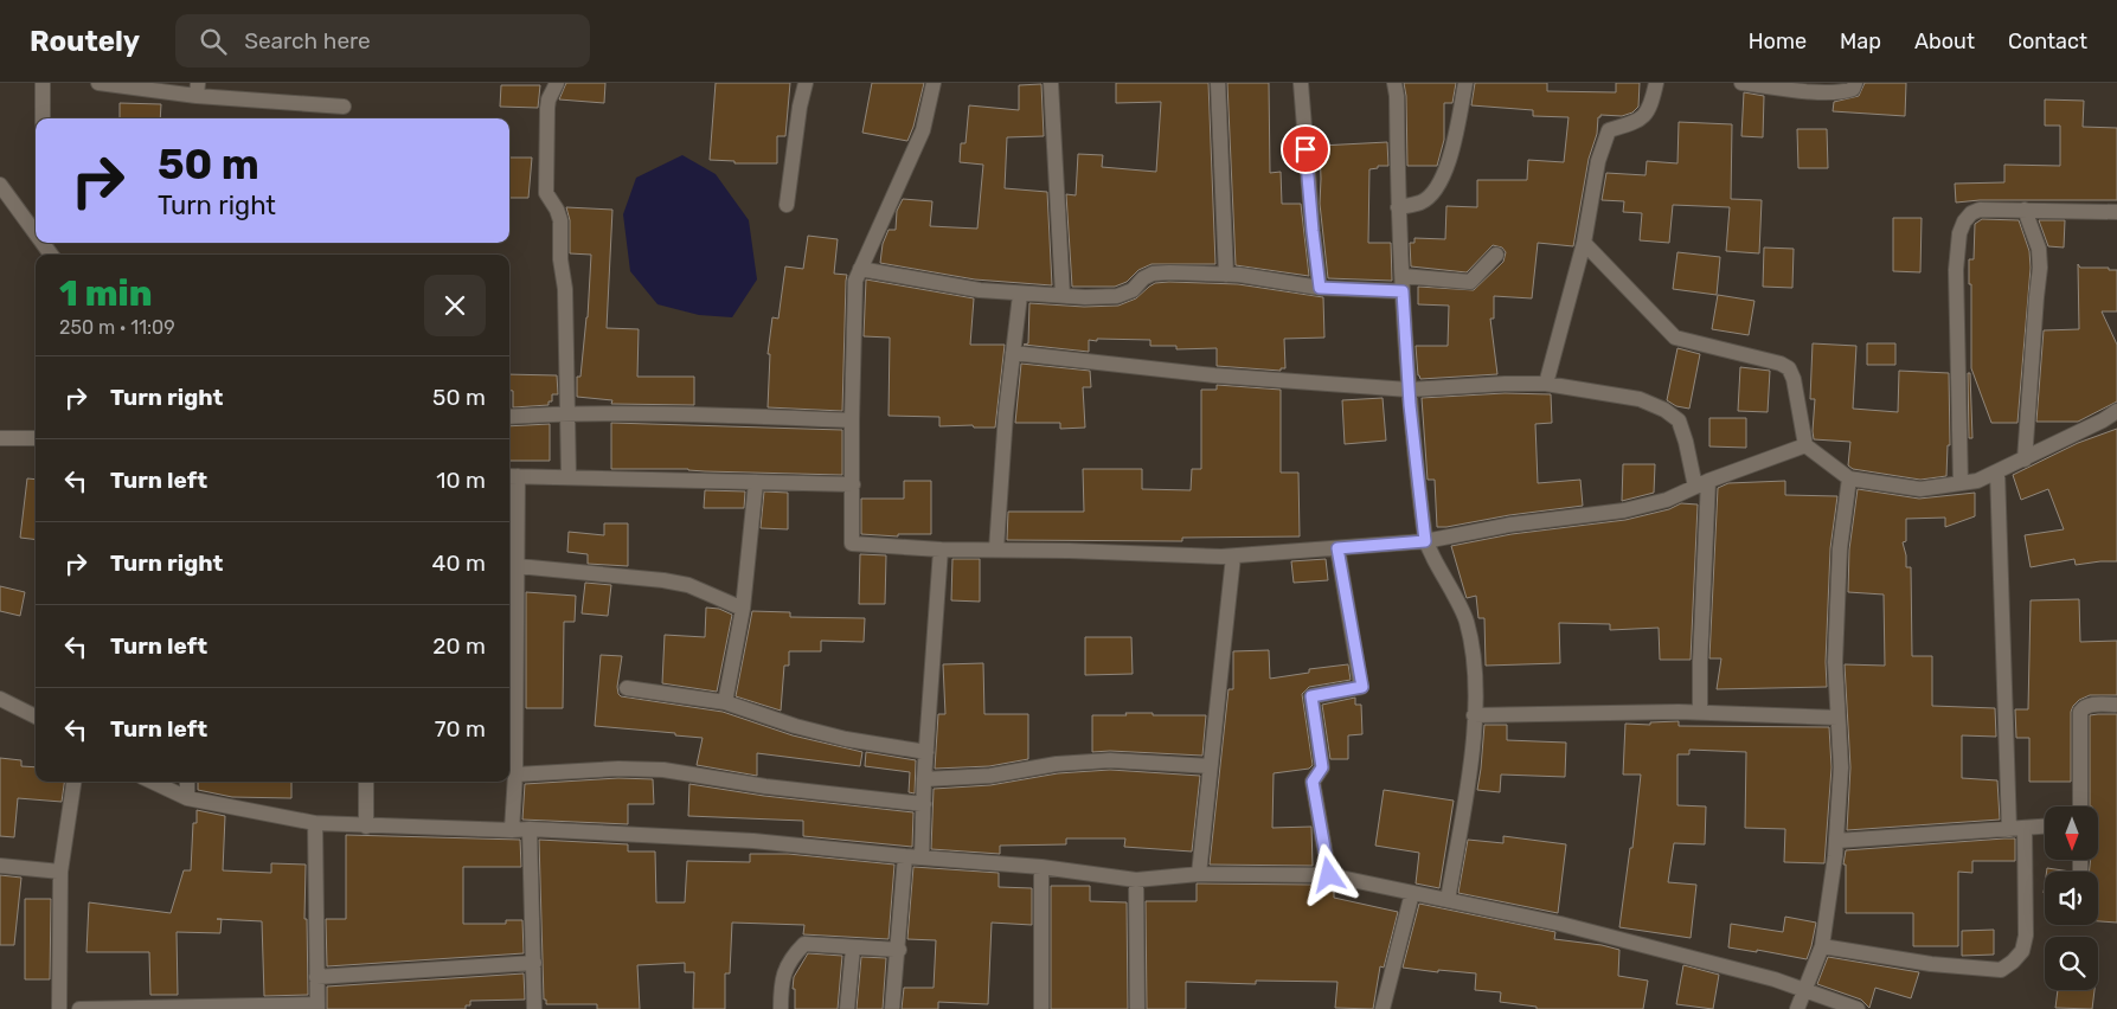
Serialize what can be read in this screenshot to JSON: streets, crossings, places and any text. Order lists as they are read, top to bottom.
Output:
{
  "north": "bottom",
  "page": {
    "header": "Routely",
    "search": "Search here",
    "nav": [
      "Home",
      "Map",
      "About",
      "Contact"
    ],
    "turn": ["50 m", "Turn right"],
    "heading": ["1 min", "250 m · 11:09"],
    "list": [
      {
        "name": "Turn right",
        "value": "50 m"
      },
      {
        "name": "Turn left",
        "value": "10 m"
      },
      {
        "name": "Turn right",
        "value": "40 m"
      },
      {
        "name": "Turn left",
        "value": "20 m"
      },
      {
        "name": "Turn left",
        "value": "70 m"
      }
    ]
  }
}
